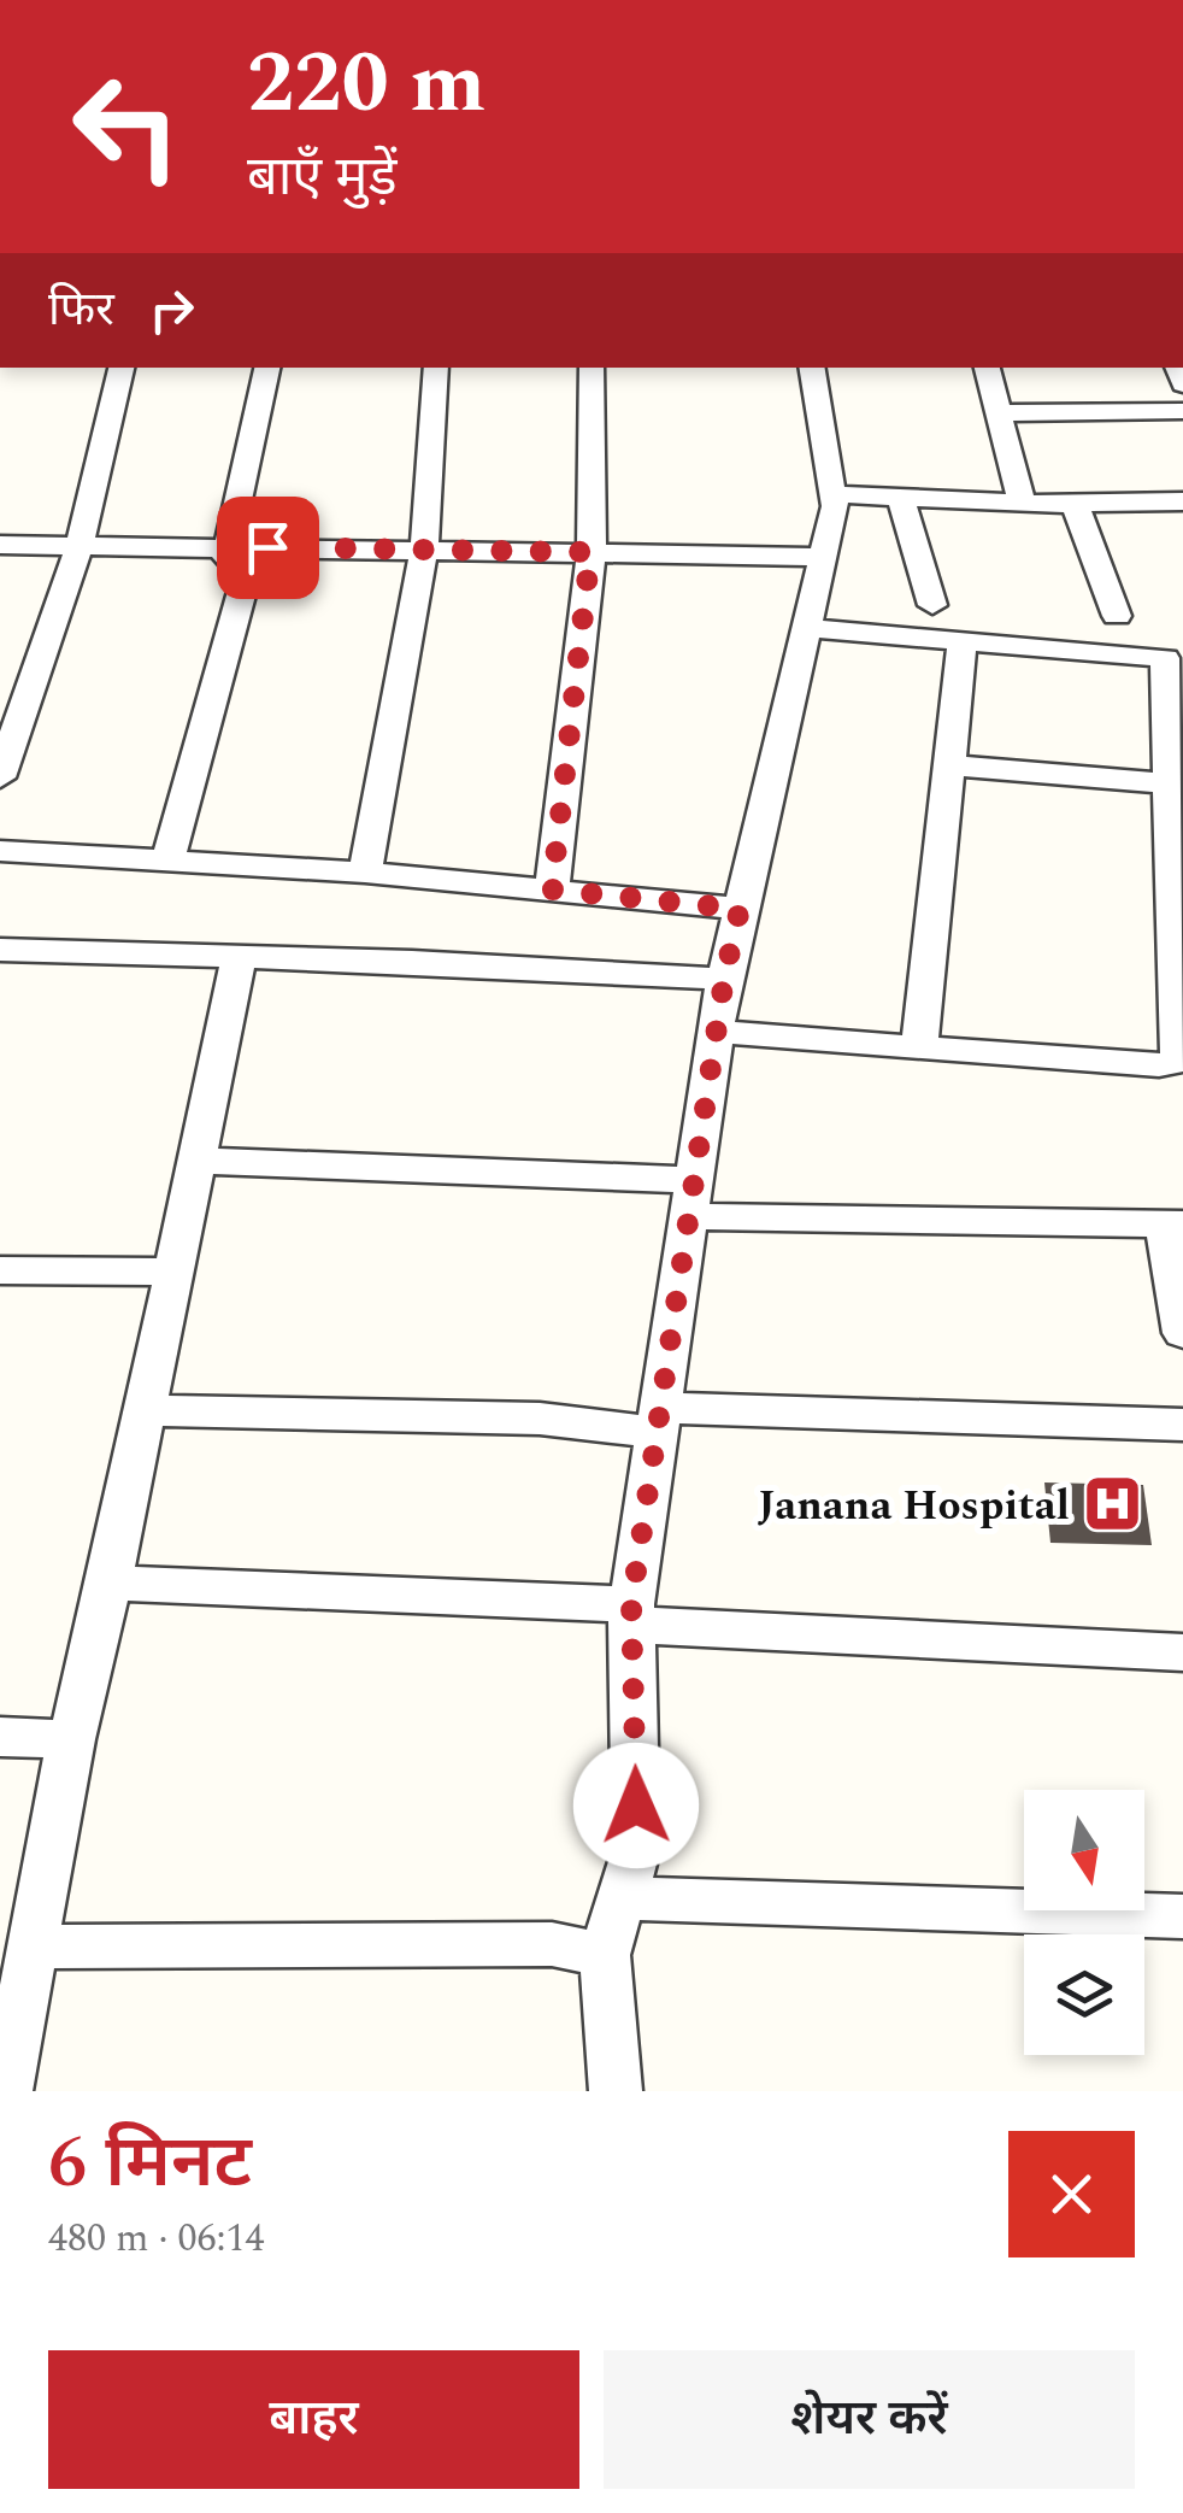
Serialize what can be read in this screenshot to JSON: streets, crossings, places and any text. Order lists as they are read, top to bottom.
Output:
{
  "places": {
    "hospital": ["Janana Hospital"]
  },
  "north": "bottom",
  "page": {
    "turn": ["220 m", "बाएँ मुड़ें"],
    "then": "फिर",
    "heading": ["6 मिनट", "480 m · 06:14"],
    "buttons": ["बाहर", "शेयर करें"]
  }
}
